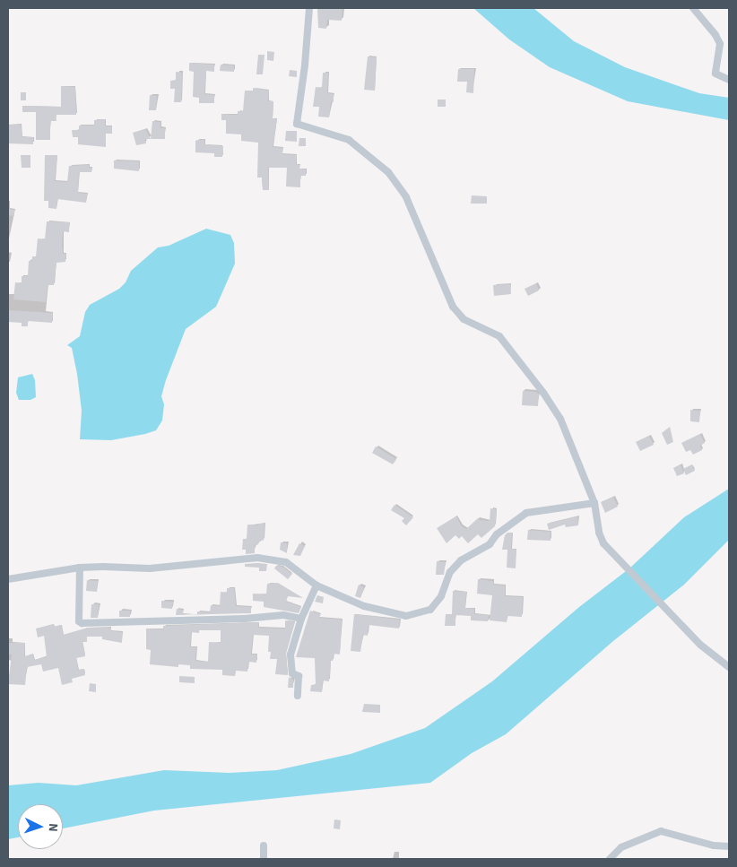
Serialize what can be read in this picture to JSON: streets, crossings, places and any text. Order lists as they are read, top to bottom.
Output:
{
  "north": "right"
}
